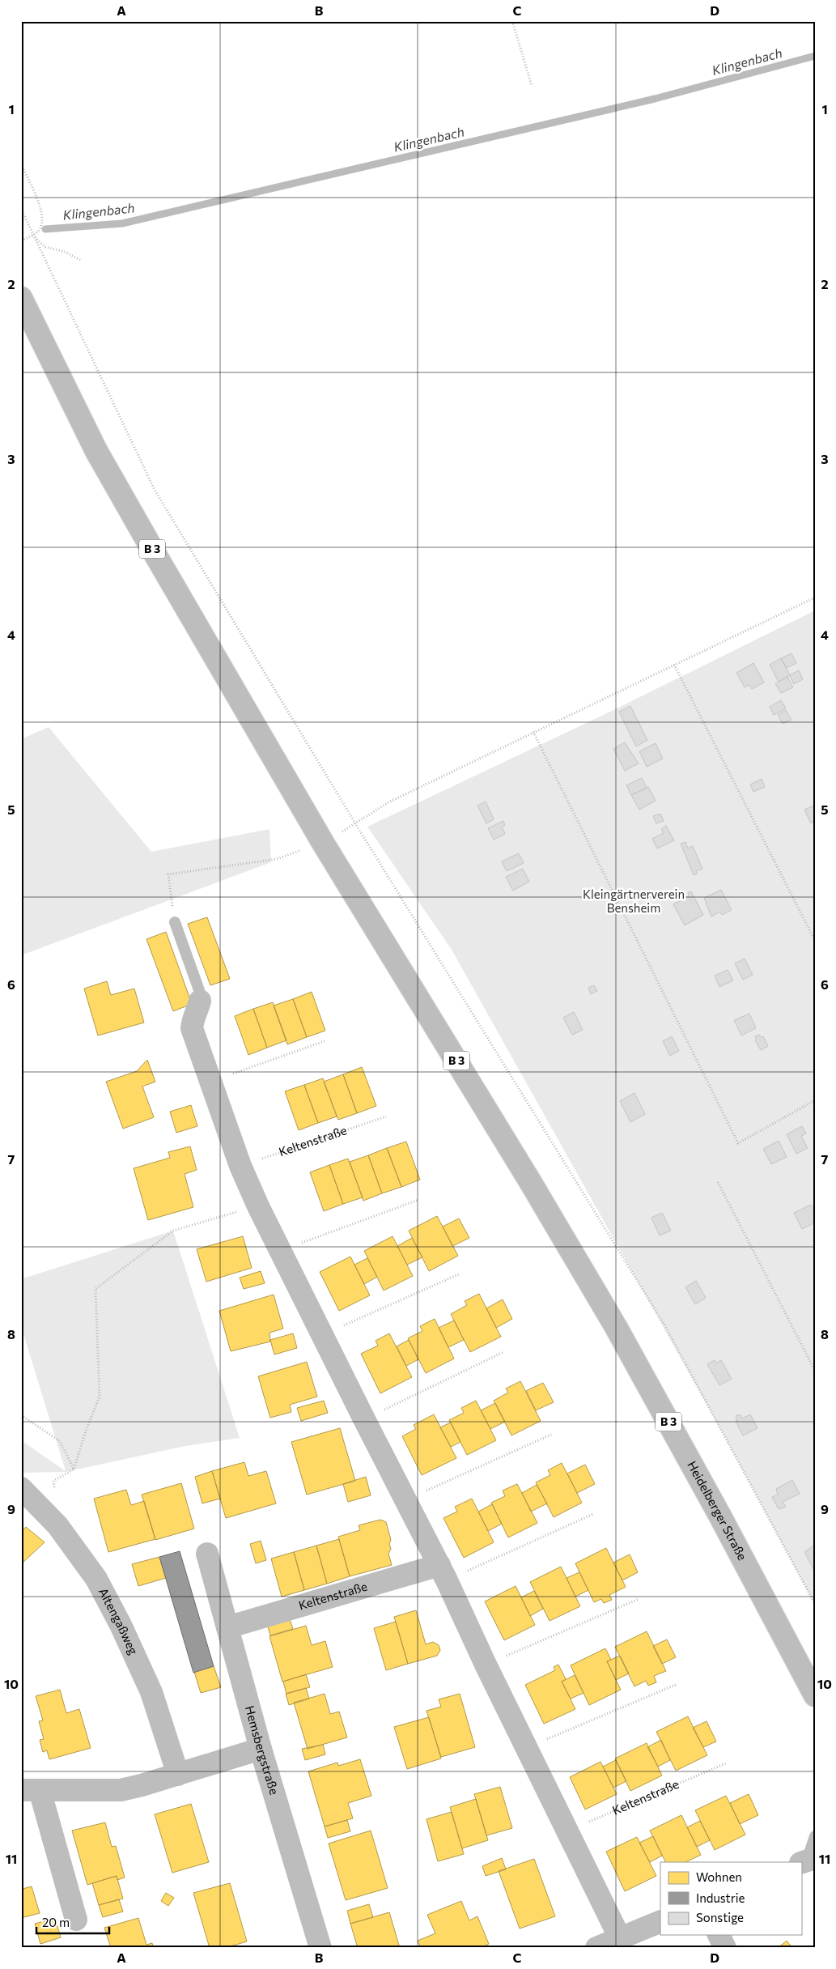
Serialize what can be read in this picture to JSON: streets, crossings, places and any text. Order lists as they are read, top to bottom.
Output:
{
  "streets": {
    "street": [
      "B 3",
      "Keltenstraße",
      "Heidelberger Straße",
      "Altengaßweg",
      "Hemsbergstraße"
    ]
  },
  "crossings": [
    ["B 3", "Heidelberger Straße"],
    ["Keltenstraße", "Hemsbergstraße"]
  ],
  "water": ["Klingenbach"],
  "parks": ["Kleingärtnerverein Bensheim"],
  "legend": ["Wohnen", "Industrie", "Sonstige"],
  "scale_bar": "20 m",
  "grid": {
    "columns": [
      "A",
      "B",
      "C",
      "D"
    ],
    "rows": [
      "1",
      "2",
      "3",
      "4",
      "5",
      "6",
      "7",
      "8",
      "9",
      "10",
      "11"
    ]
  }
}
